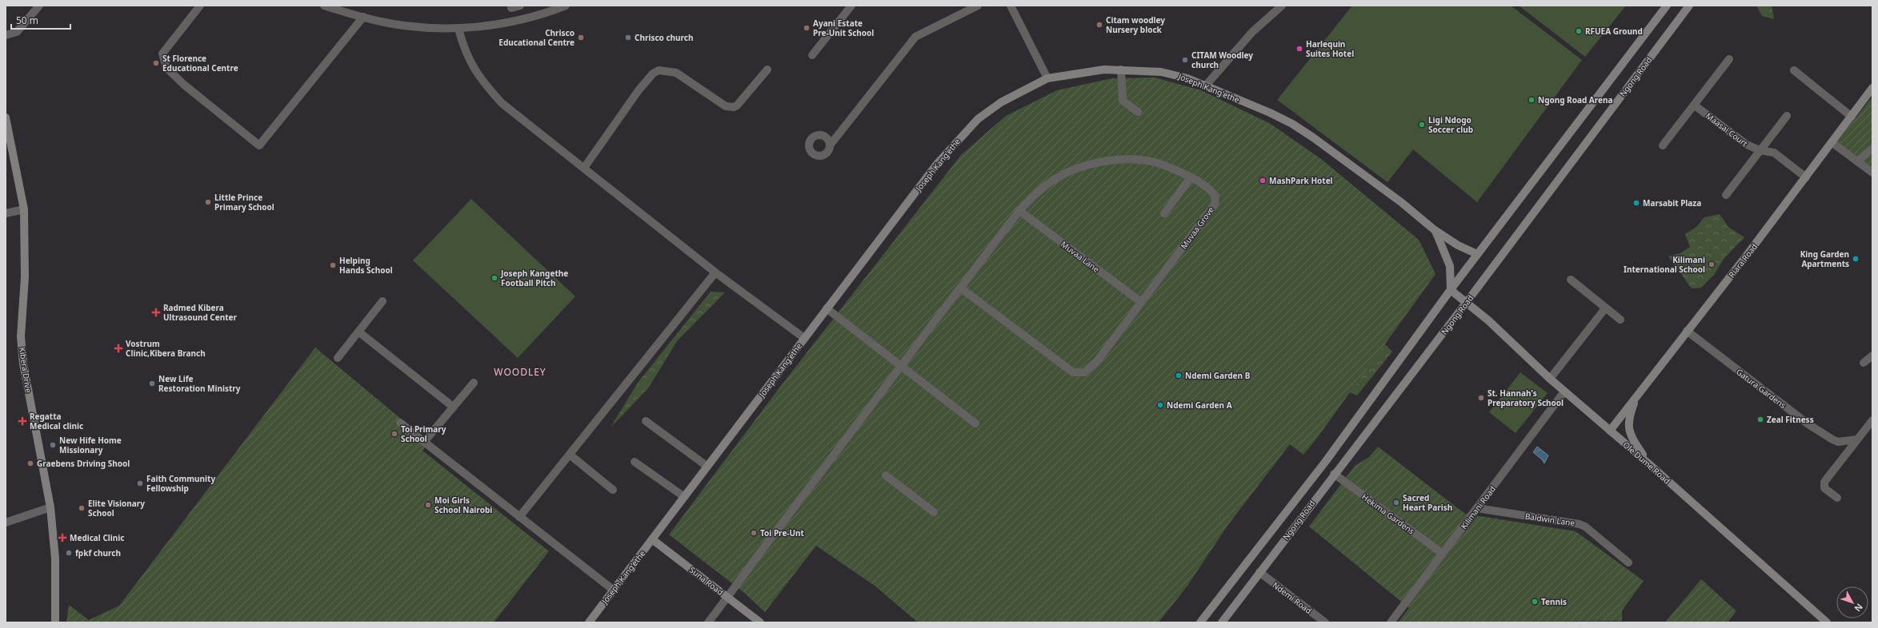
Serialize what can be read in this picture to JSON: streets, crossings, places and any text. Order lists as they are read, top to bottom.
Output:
{
  "streets": {
    "street": [
      "Ngong Road",
      "Joseph Kang'ethe",
      "Maasai Court",
      "Muvaa Grove",
      "Muvaa Lane",
      "Riara Road",
      "Kibera Drive",
      "Gatura Gardens",
      "Ole Dume Road",
      "Kilimani Road",
      "Hekima Gardens",
      "Baldwin Lane",
      "Suna Road",
      "Ndemi Road"
    ]
  },
  "crossings": [
    ["Ngong Road", "Joseph Kang'ethe"],
    ["Ngong Road", "Ole Dume Road"],
    ["Ngong Road", "Hekima Gardens"],
    ["Ngong Road", "Ndemi Road"],
    ["Joseph Kang'ethe", "Suna Road"],
    ["Maasai Court", "Riara Road"],
    ["Muvaa Grove", "Muvaa Lane"],
    ["Riara Road", "Gatura Gardens"],
    ["Riara Road", "Ole Dume Road"],
    ["Ole Dume Road", "Kilimani Road"],
    ["Kilimani Road", "Hekima Gardens"],
    ["Kilimani Road", "Baldwin Lane"]
  ],
  "districts": ["WOODLEY"],
  "places": {
    "other": [
      "Citam woodley Nursery block",
      "Ayani Estate Pre-Unit School",
      "RFUEA Ground",
      "Chrisco Educational Centre",
      "Chrisco church",
      "Harlequin Suites Hotel",
      "CITAM Woodley church",
      "St Florence Educational Centre",
      "Ngong Road Arena",
      "Ligi Ndogo Soccer club",
      "MashPark Hotel",
      "Little Prince Primary School",
      "Marsabit Plaza",
      "King Garden Apartments",
      "Kilimani International School",
      "Helping Hands School",
      "Joseph Kangethe Football Pitch",
      "Ndemi Garden B",
      "New Life Restoration Ministry",
      "St. Hannah's Preparatory School",
      "Ndemi Garden A",
      "Zeal Fitness",
      "Toi Primary School",
      "New Hife Home Missionary",
      "Graebens Driving Shool",
      "Faith Community Fellowship",
      "Sacred Heart Parish",
      "Moi Girls School Nairobi",
      "Elite Visionary School",
      "Toi Pre-Unt",
      "fpkf church",
      "Tennis"
    ],
    "health": [
      "Radmed Kibera Ultrasound Center",
      "Vostrum Clinic,Kibera Branch",
      "Regatta Medical clinic",
      "Medical Clinic"
    ]
  },
  "scale_bar": "50 m",
  "north": "bottom right"
}
